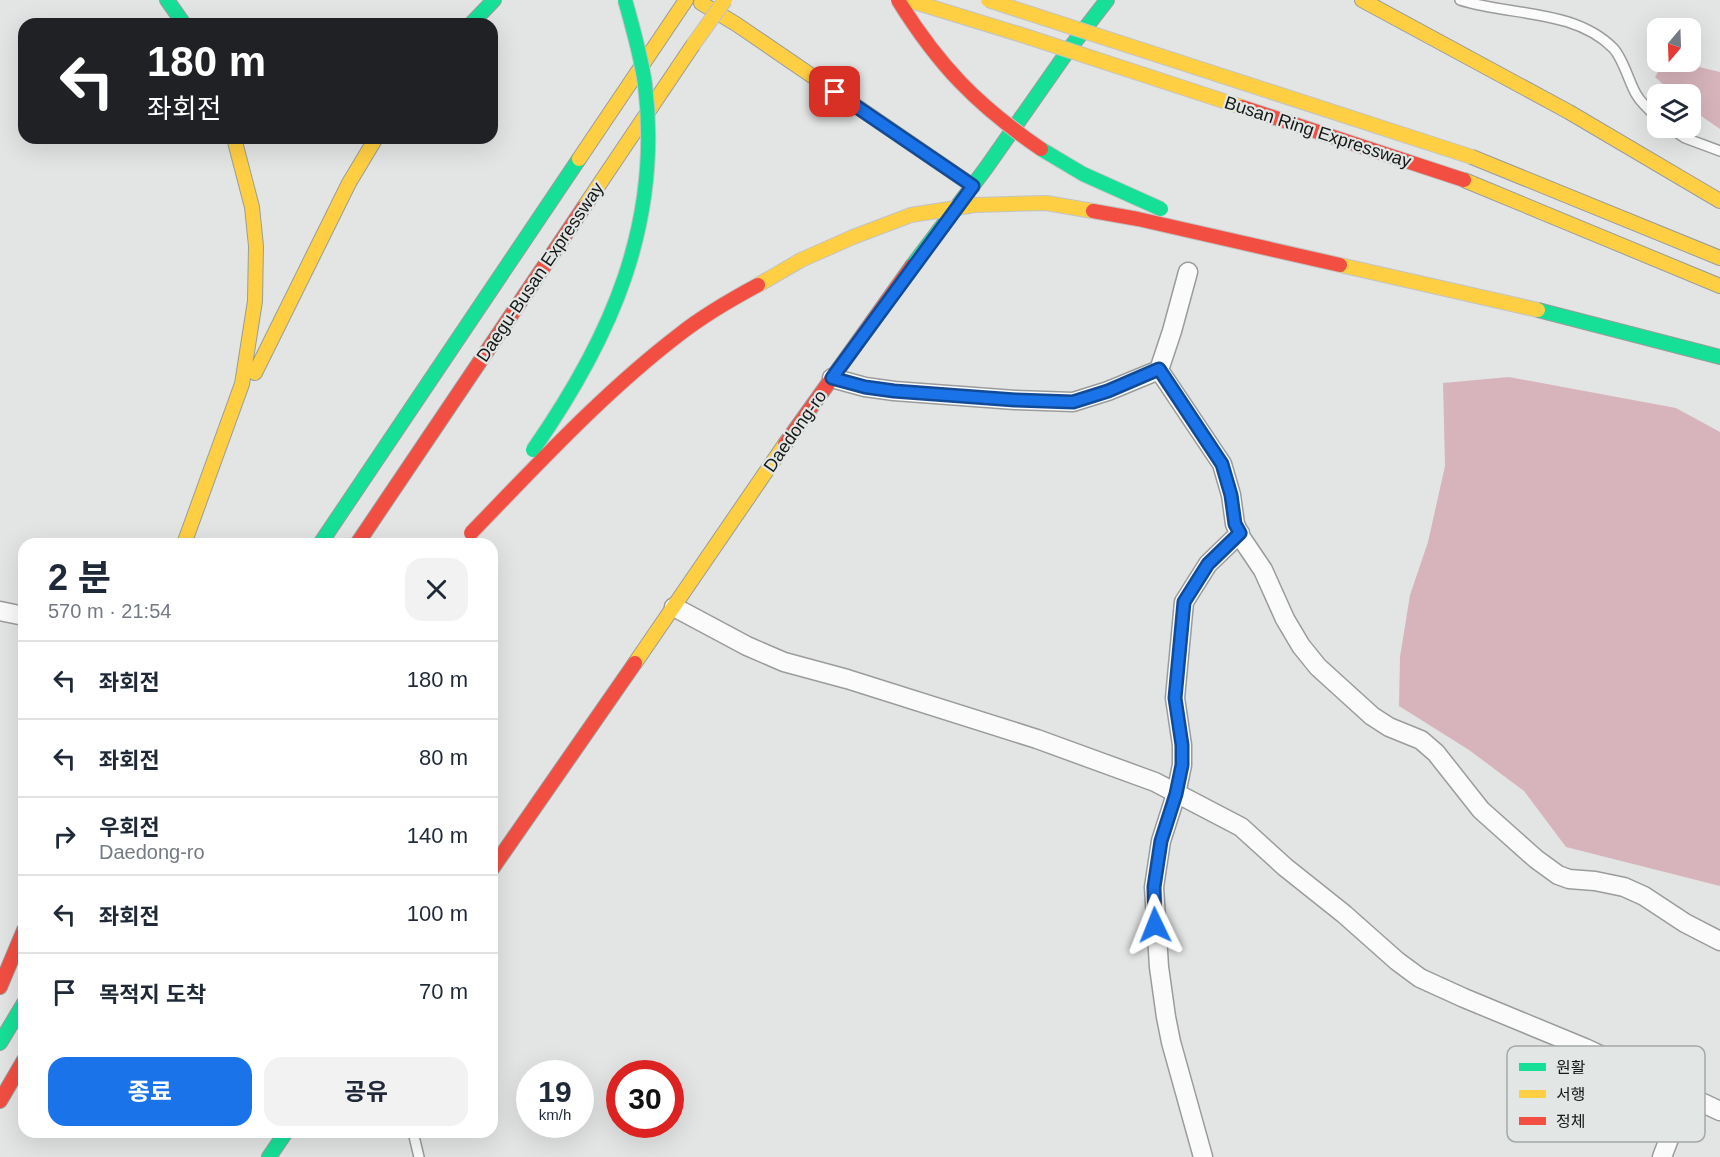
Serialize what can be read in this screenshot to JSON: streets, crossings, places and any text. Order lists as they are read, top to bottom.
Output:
{
  "streets": {
    "main road": ["Busan Ring Expressway", "Daegu-Busan Expressway", "Daedong-ro"]
  },
  "legend": ["원활", "서행", "정체"],
  "north": "bottom",
  "page": {
    "turn": ["180 m", "좌회전"],
    "heading": ["2 분", "570 m · 21:54"],
    "list": [
      {
        "name": "좌회전",
        "value": "180 m"
      },
      {
        "name": "좌회전",
        "value": "80 m"
      },
      {
        "name": "우회전",
        "note": "Daedong-ro",
        "value": "140 m"
      },
      {
        "name": "좌회전",
        "value": "100 m"
      },
      {
        "name": "목적지 도착",
        "value": "70 m"
      }
    ],
    "buttons": ["종료", "공유"],
    "speed": "19 km/h",
    "limit": "30"
  }
}
